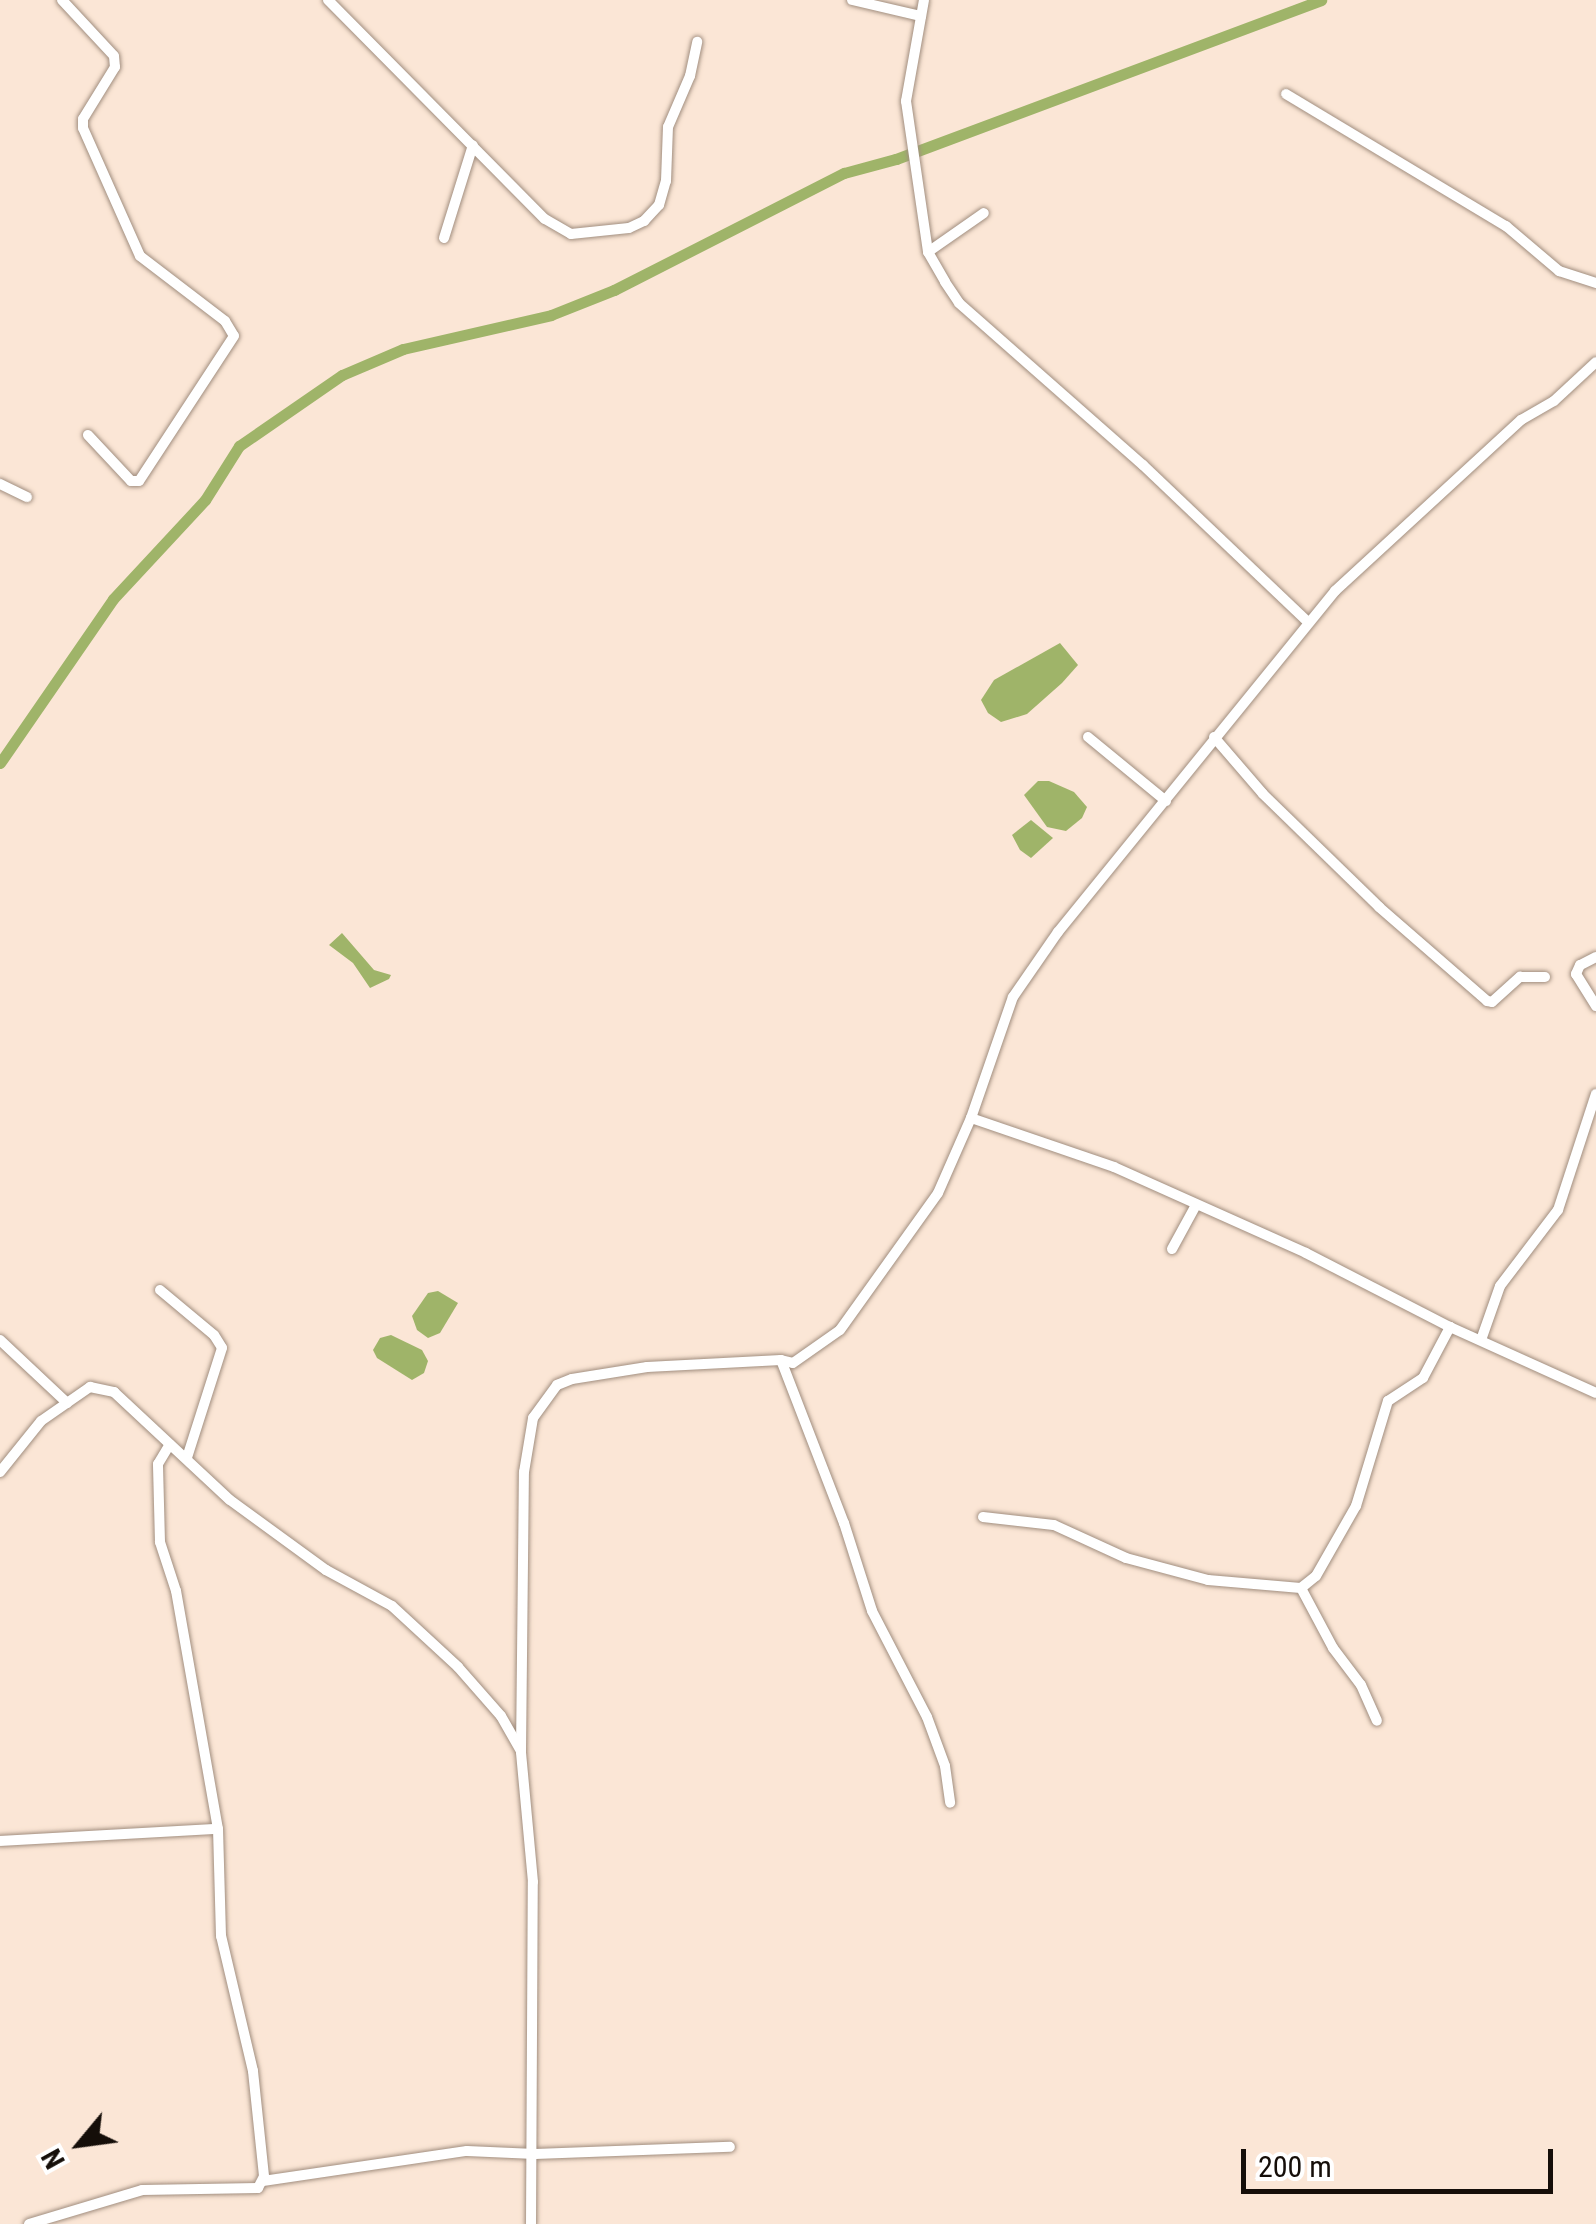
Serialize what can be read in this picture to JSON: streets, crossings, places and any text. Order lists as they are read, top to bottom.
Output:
{
  "scale_bar": "200 m",
  "north": "bottom left"
}
